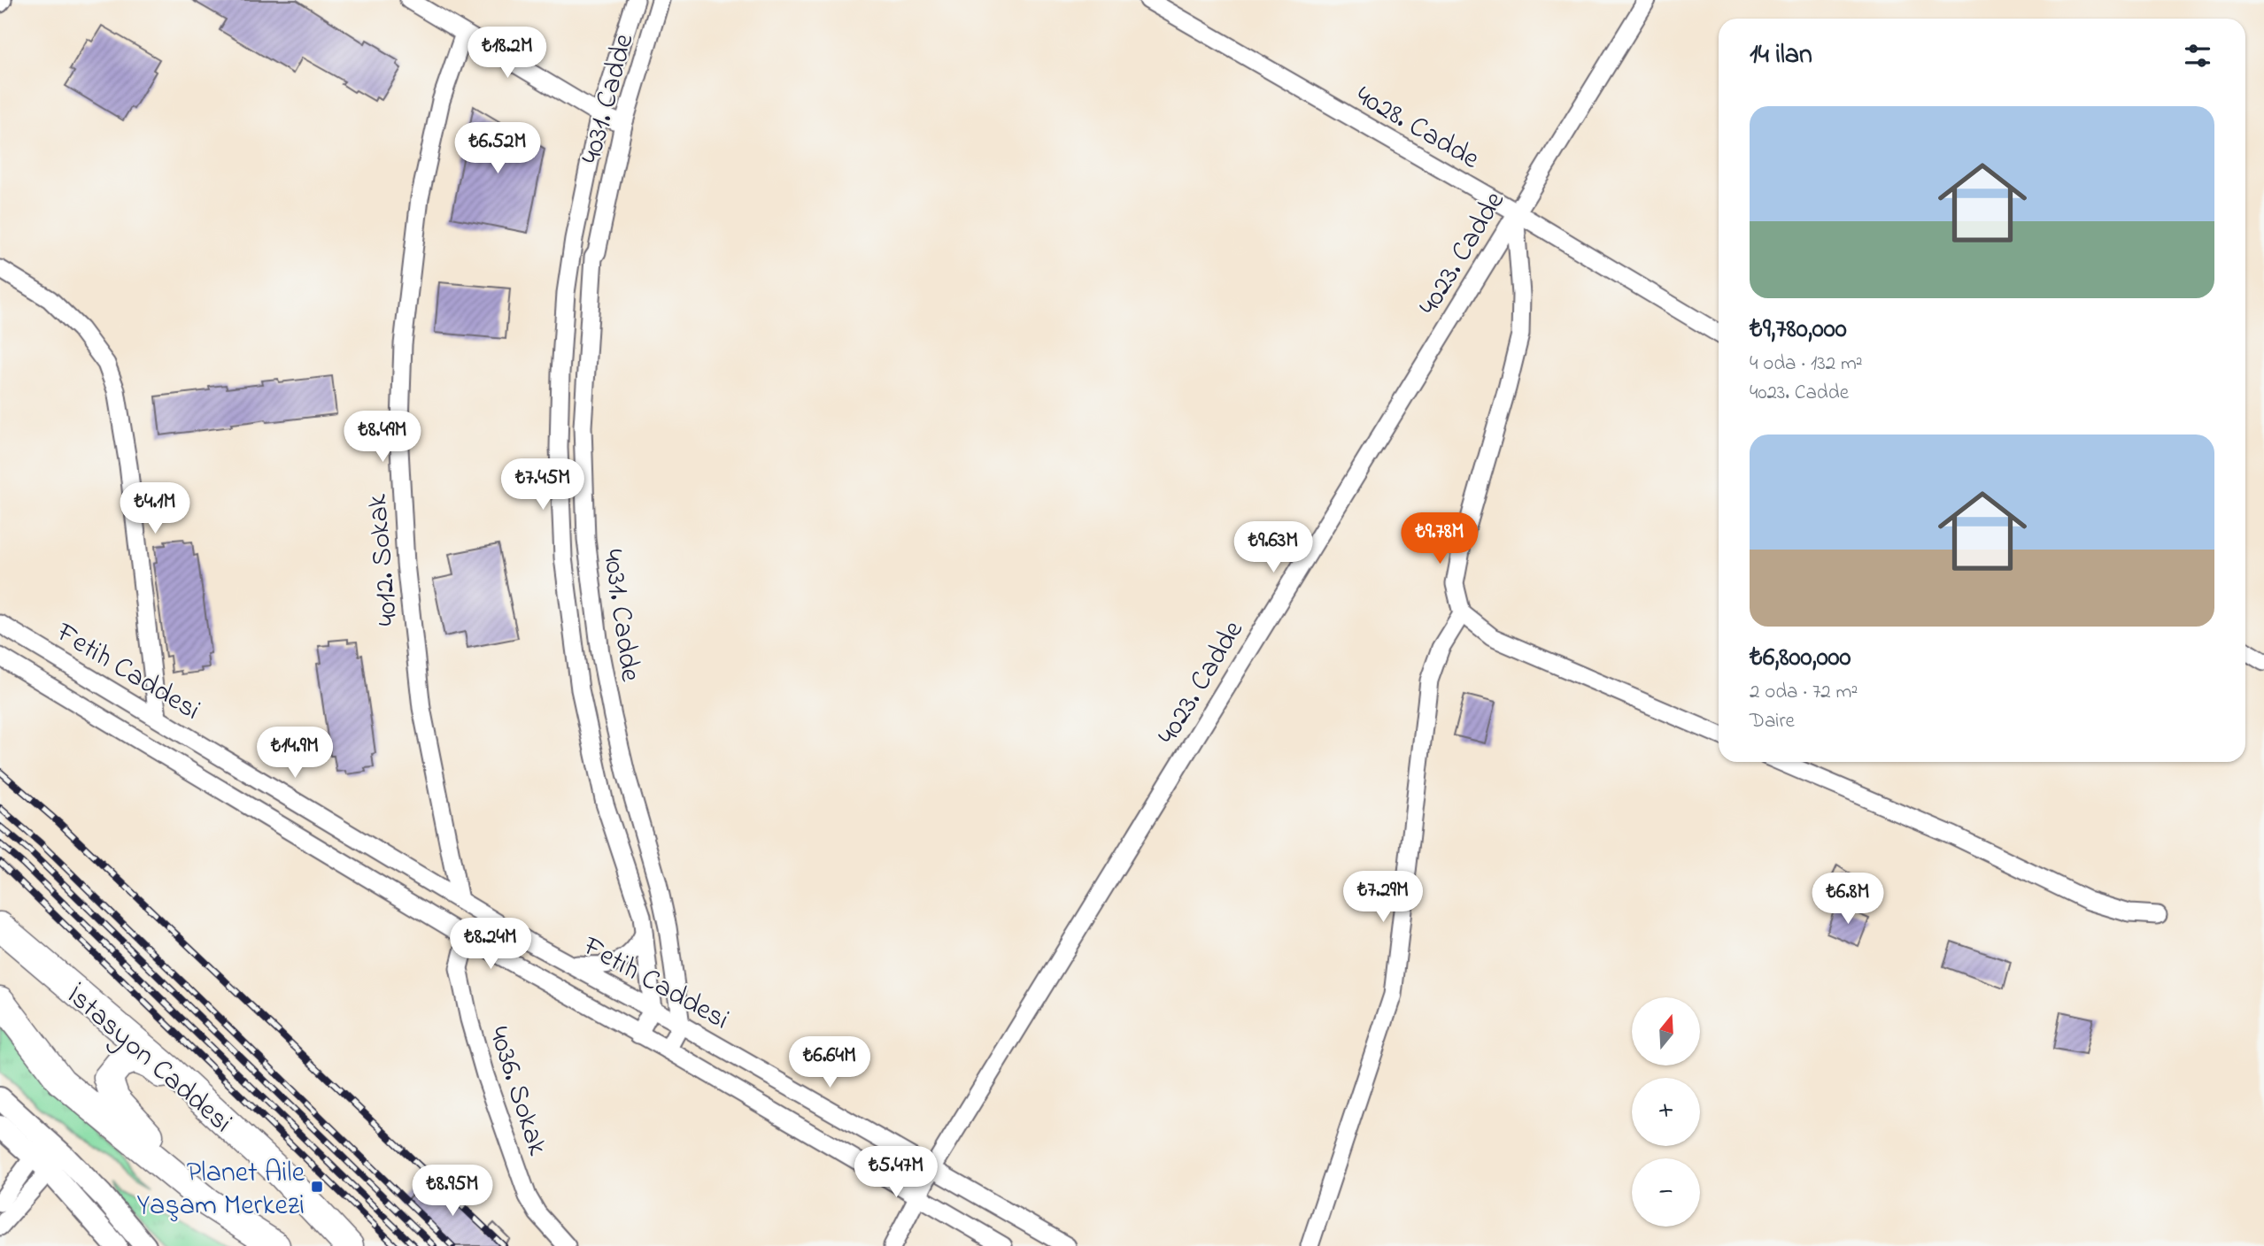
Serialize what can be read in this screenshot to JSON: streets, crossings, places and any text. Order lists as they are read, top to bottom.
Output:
{
  "streets": {
    "main road": ["İstasyon Caddesi"],
    "street": [
      "4031. Cadde",
      "4028. Cadde",
      "4023. Cadde",
      "4012. Sokak",
      "Fetih Caddesi",
      "4036. Sokak"
    ]
  },
  "crossings": [
    ["4031. Cadde", "Fetih Caddesi"],
    ["4028. Cadde", "4023. Cadde"],
    ["4023. Cadde", "Fetih Caddesi"],
    ["4012. Sokak", "Fetih Caddesi"],
    ["Fetih Caddesi", "4036. Sokak"]
  ],
  "places": {
    "transit": ["Planet Aile Yaşam Merkezi"]
  },
  "north": "top",
  "page": {
    "heading": "14 ilan",
    "price": [
      "₺18.2M",
      "₺6.52M",
      "₺8.49M",
      "₺7.45M",
      "₺4.1M",
      "₺9.78M",
      "₺9.63M",
      "₺14.9M",
      "₺7.29M",
      "₺6.8M",
      "₺8.24M",
      "₺6.64M",
      "₺5.47M",
      "₺8.95M"
    ],
    "list": [
      {
        "name": "₺9,780,000",
        "note": "4 oda · 132 m² · 4023. Cadde"
      },
      {
        "name": "₺6,800,000",
        "note": "2 oda · 72 m² · Daire"
      }
    ],
    "map_buttons": ["+", "−"]
  }
}
